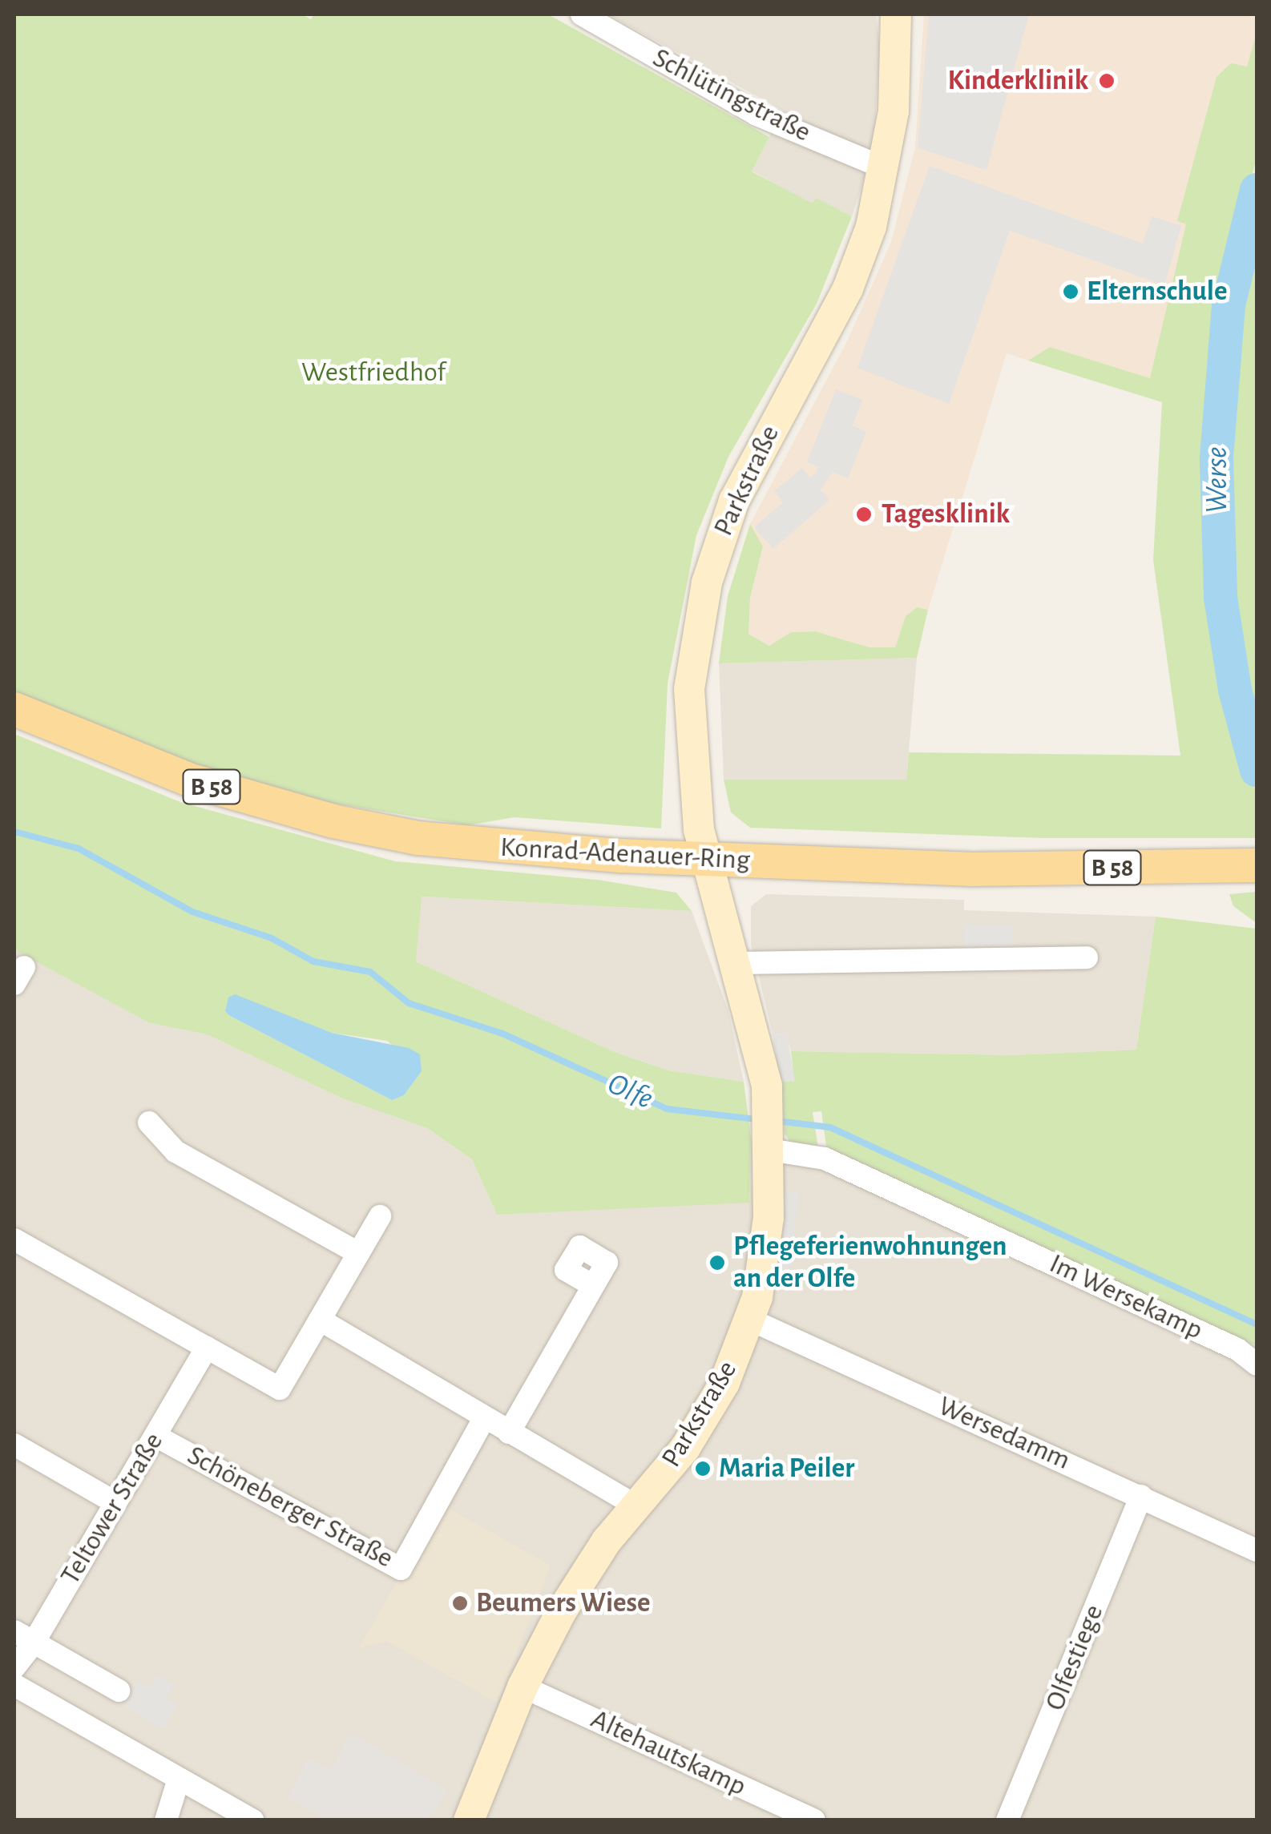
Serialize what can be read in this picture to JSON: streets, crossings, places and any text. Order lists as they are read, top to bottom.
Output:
{
  "streets": {
    "main road": ["B 58", "Konrad-Adenauer-Ring"],
    "street": [
      "Schlütingstraße",
      "Parkstraße",
      "Im Wersekamp",
      "Wersedamm",
      "Schöneberger Straße",
      "Teltower Straße",
      "Olfestiege",
      "Altehautskamp"
    ]
  },
  "crossings": [
    ["Schlütingstraße", "Parkstraße"],
    ["Parkstraße", "Konrad-Adenauer-Ring"],
    ["Parkstraße", "Im Wersekamp"],
    ["Parkstraße", "Wersedamm"],
    ["Parkstraße", "Altehautskamp"],
    ["Wersedamm", "Olfestiege"],
    ["Schöneberger Straße", "Teltower Straße"]
  ],
  "water": ["Werse", "Olfe"],
  "parks": ["Westfriedhof"],
  "places": [
    "Kinderklinik",
    "Elternschule",
    "Tagesklinik",
    "Pflegeferienwohnungen an der Olfe",
    "Maria Peiler",
    "Beumers Wiese"
  ]
}
